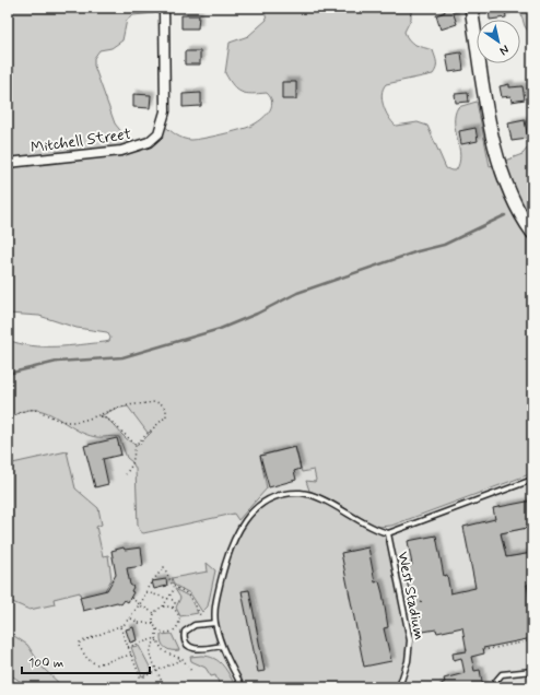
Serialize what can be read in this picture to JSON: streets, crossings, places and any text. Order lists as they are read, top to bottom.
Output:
{
  "streets": {
    "street": ["Mitchell Street"],
    "lane": ["West Stadium"]
  },
  "scale_bar": "100 m",
  "north": "bottom right"
}
